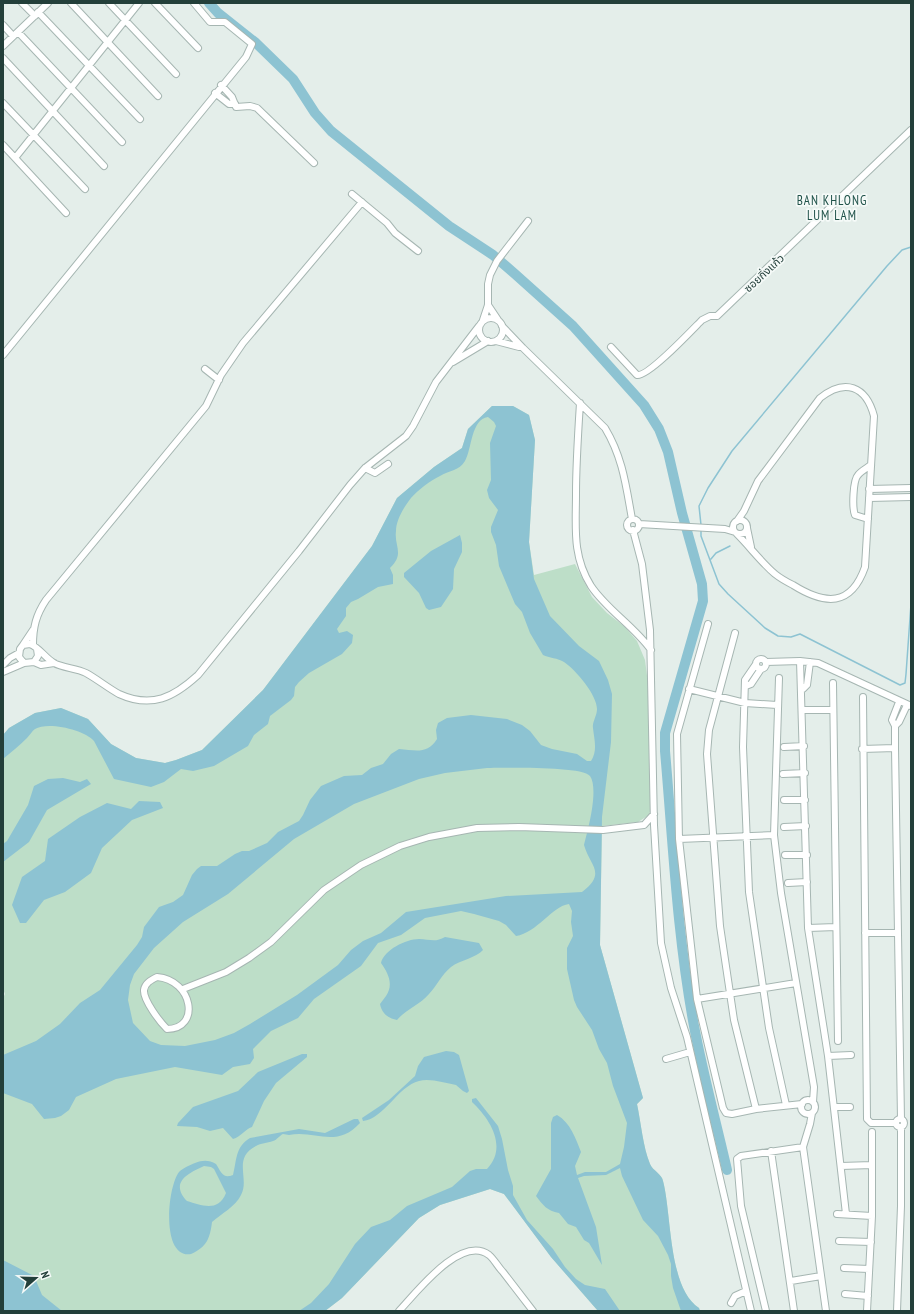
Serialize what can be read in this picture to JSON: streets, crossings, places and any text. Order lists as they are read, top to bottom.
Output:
{
  "streets": {
    "street": ["ซอยกิ่งแก้ว"]
  },
  "districts": ["BAN KHLONG LUM LAM"],
  "north": "right"
}
